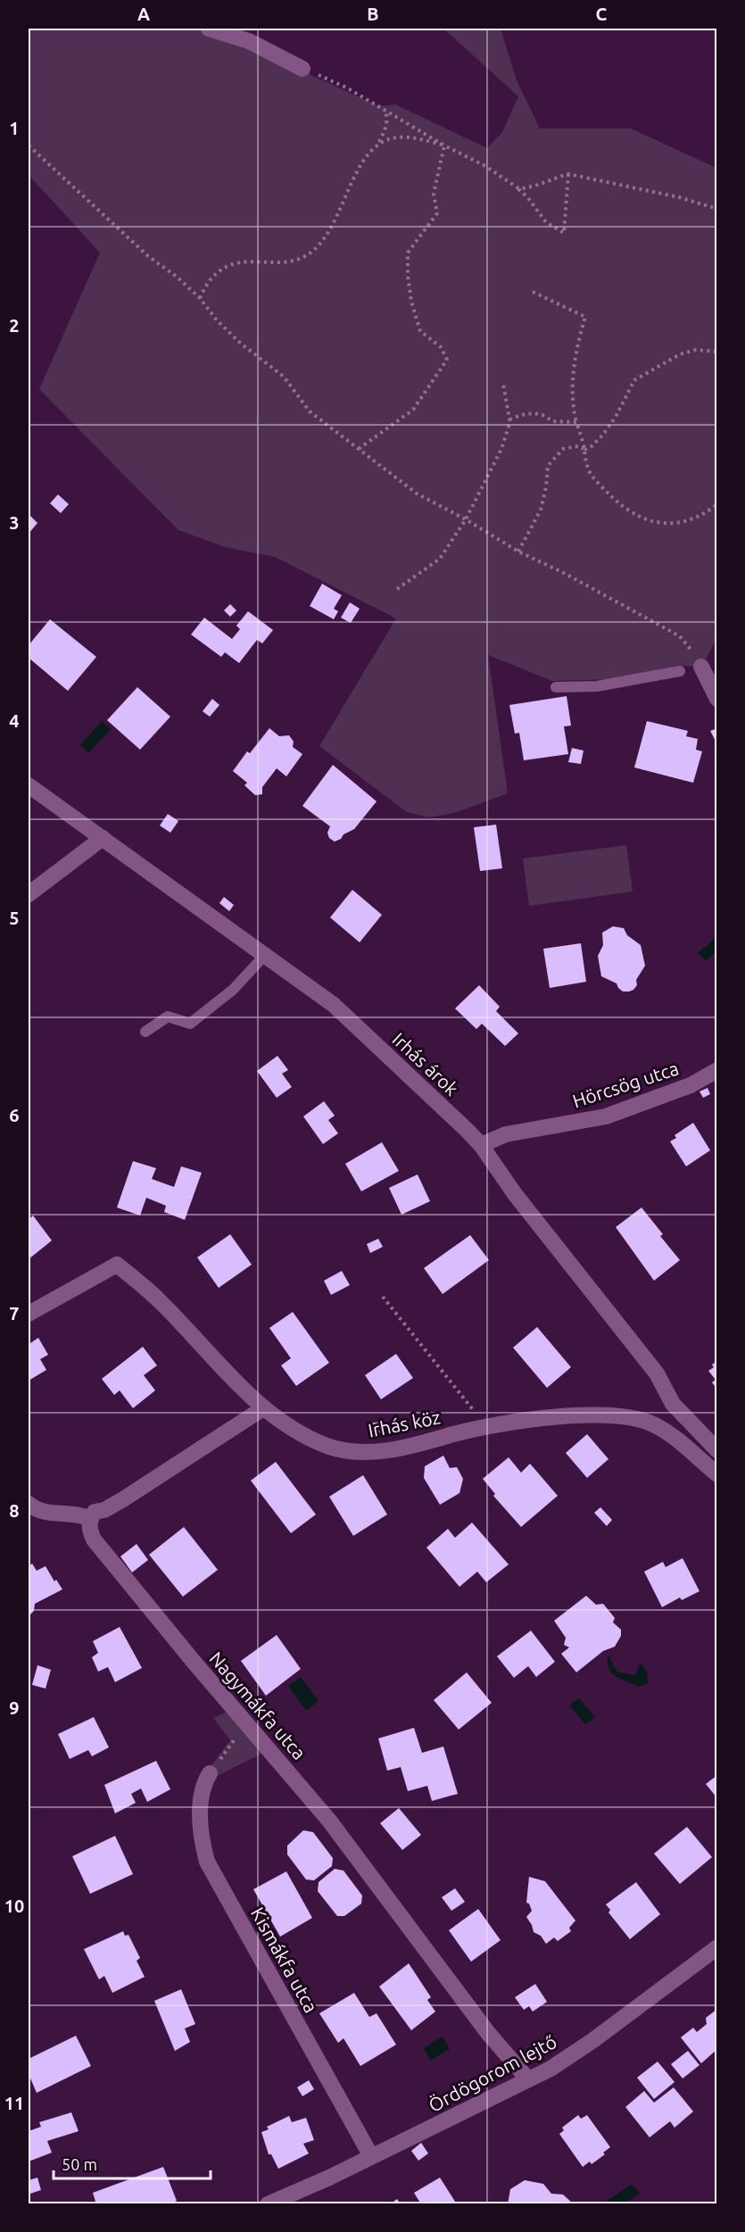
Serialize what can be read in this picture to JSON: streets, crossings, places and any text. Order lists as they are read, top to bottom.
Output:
{
  "streets": {
    "street": [
      "Irhás árok",
      "Hörcsög utca",
      "Irhás köz",
      "Nagymákfa utca",
      "Kismákfa utca",
      "Ördögorom lejtő"
    ]
  },
  "crossings": [
    ["Irhás árok", "Hörcsög utca"],
    ["Nagymákfa utca", "Ördögorom lejtő"],
    ["Kismákfa utca", "Ördögorom lejtő"]
  ],
  "scale_bar": "50 m",
  "grid": {
    "columns": ["A", "B", "C"],
    "rows": [
      "1",
      "2",
      "3",
      "4",
      "5",
      "6",
      "7",
      "8",
      "9",
      "10",
      "11"
    ]
  }
}
